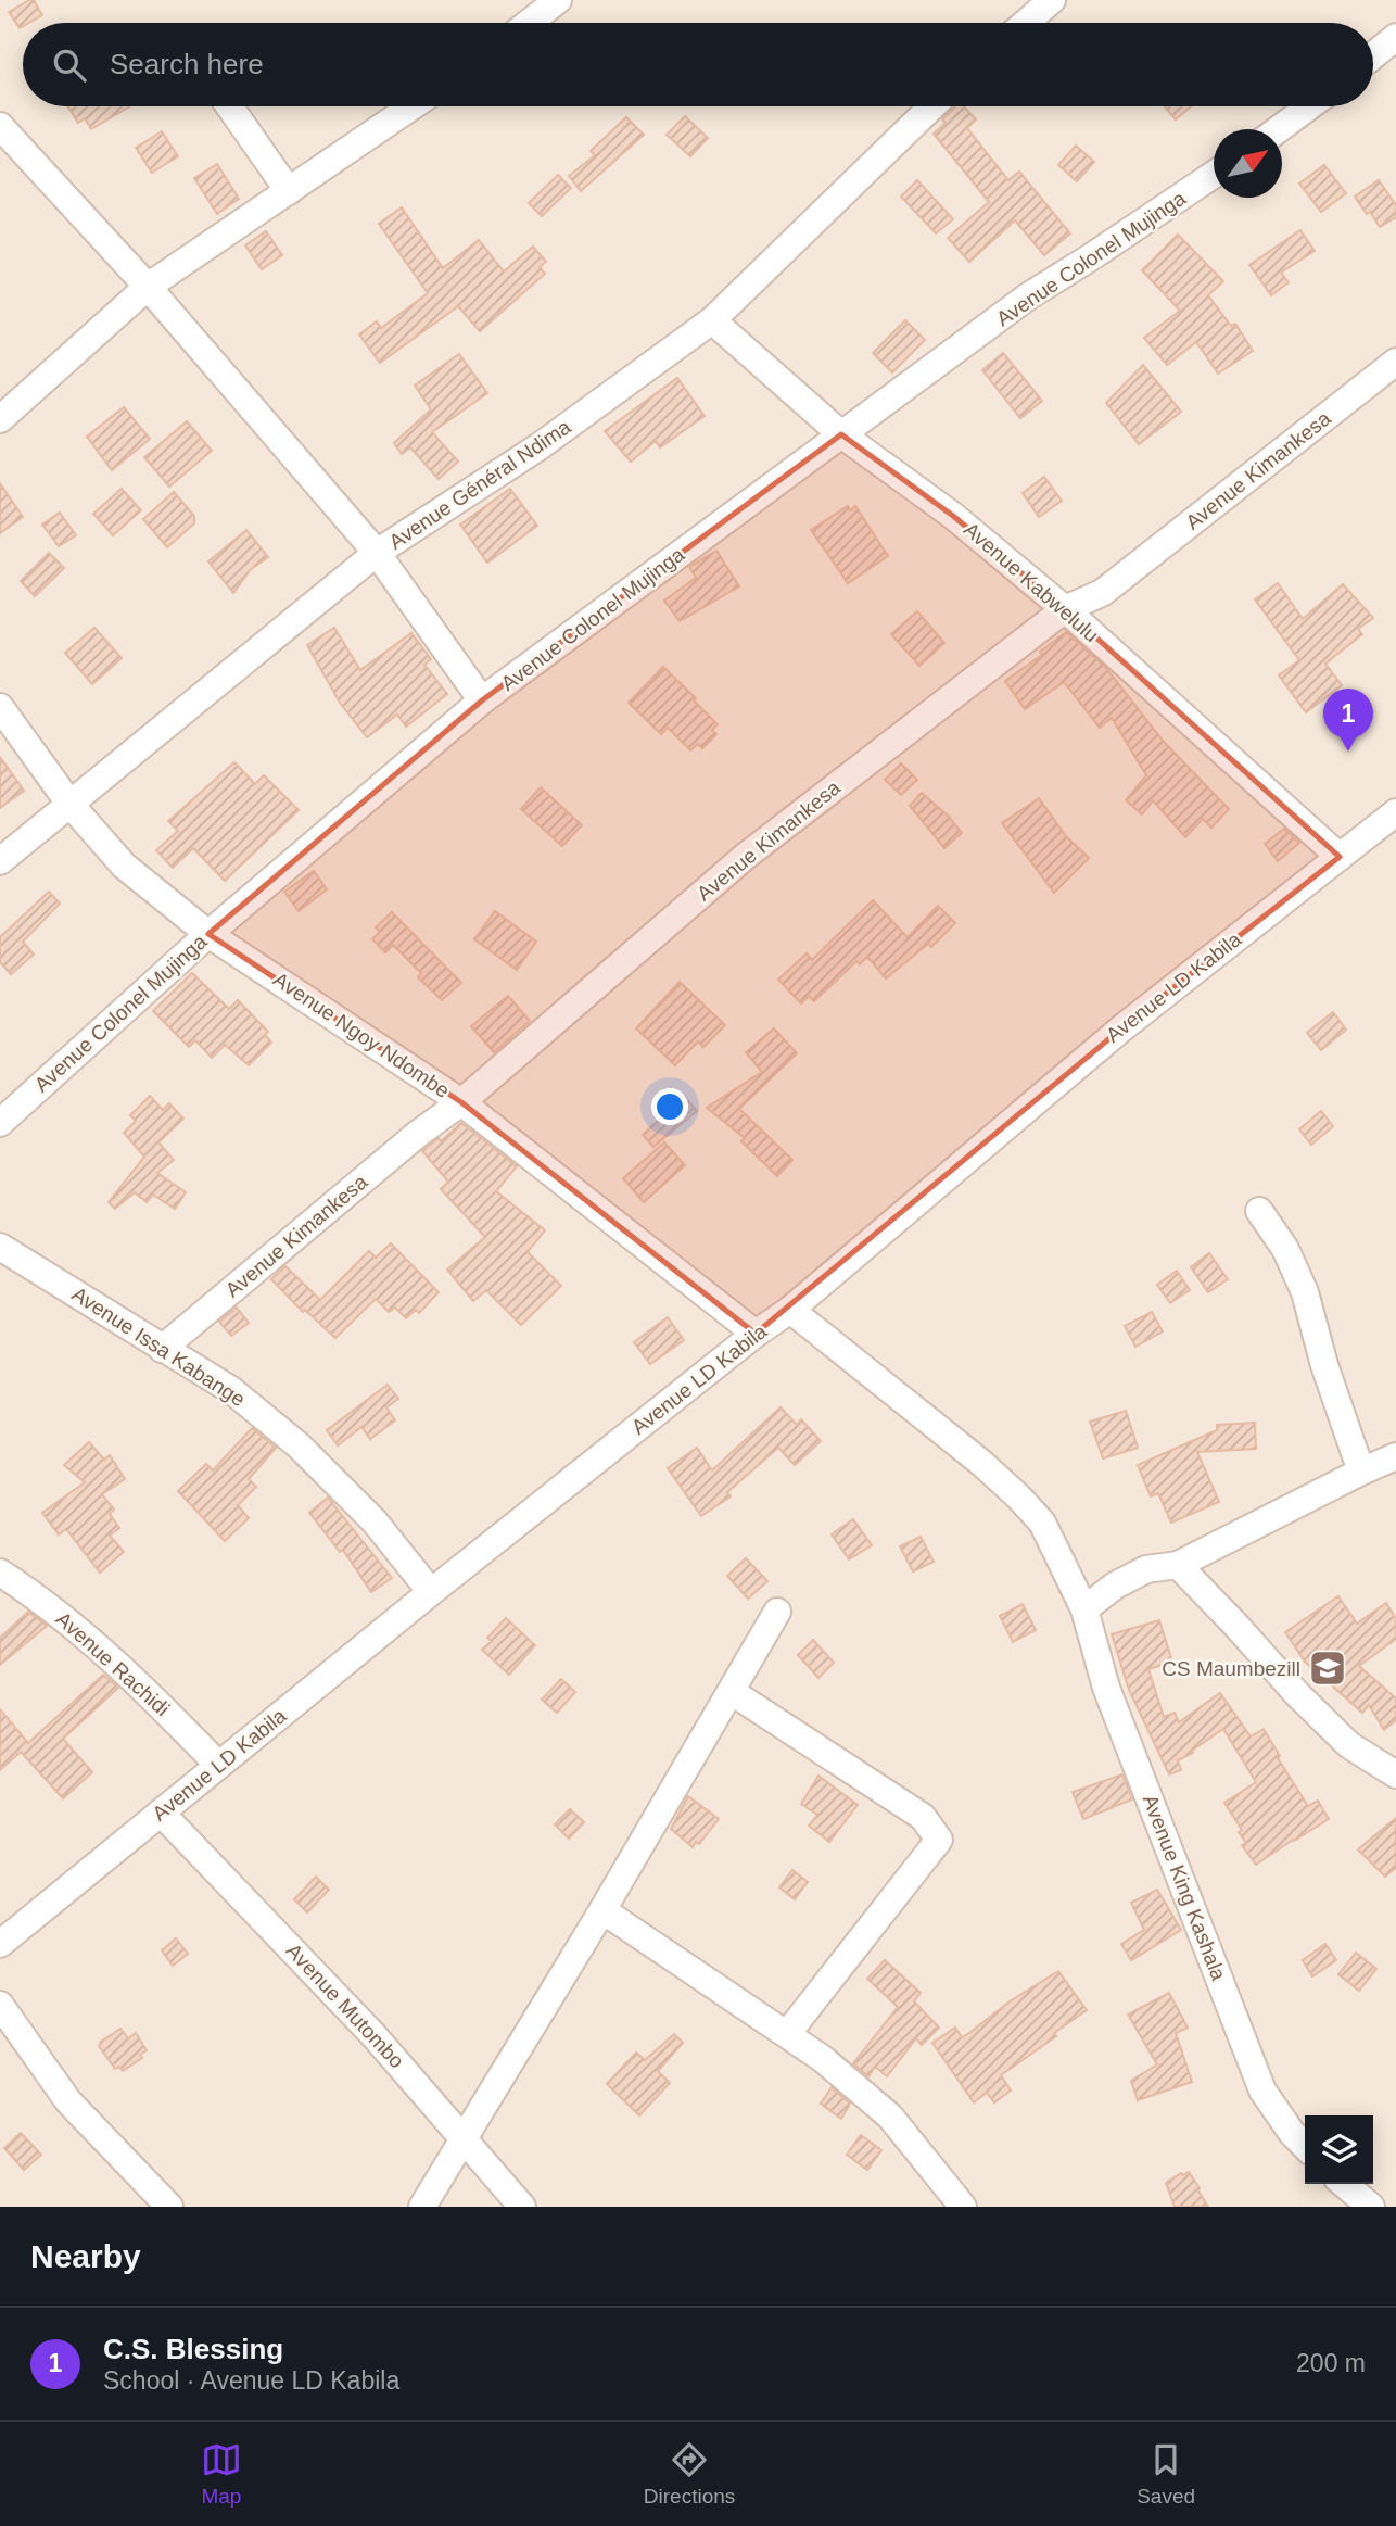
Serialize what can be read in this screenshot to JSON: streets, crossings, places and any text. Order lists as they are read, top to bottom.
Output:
{
  "streets": {
    "street": [
      "Avenue Colonel Mujinga",
      "Avenue Kimankesa",
      "Avenue Général Ndima",
      "Avenue Kabwelulu",
      "Avenue LD Kabila",
      "Avenue Ngoy Ndombe",
      "Avenue Issa Kabange",
      "Avenue Rachidi",
      "Avenue King Kashala",
      "Avenue Mutombo"
    ]
  },
  "crossings": [
    ["Avenue Colonel Mujinga", "Avenue Kabwelulu"],
    ["Avenue Colonel Mujinga", "Avenue Ngoy Ndombe"],
    ["Avenue Kimankesa", "Avenue Kabwelulu"],
    ["Avenue Kimankesa", "Avenue Ngoy Ndombe"],
    ["Avenue Kimankesa", "Avenue Issa Kabange"],
    ["Avenue Général Ndima", "Avenue Kabwelulu"],
    ["Avenue Général Ndima", "Avenue Ngoy Ndombe"],
    ["Avenue Kabwelulu", "Avenue LD Kabila"],
    ["Avenue LD Kabila", "Avenue Ngoy Ndombe"],
    ["Avenue LD Kabila", "Avenue Issa Kabange"],
    ["Avenue LD Kabila", "Avenue Rachidi"],
    ["Avenue LD Kabila", "Avenue King Kashala"],
    ["Avenue LD Kabila", "Avenue Mutombo"]
  ],
  "places": {
    "school or university": ["CS Maumbezill"]
  },
  "north": "top right",
  "page": {
    "search": "Search here",
    "pins": "1",
    "heading": "Nearby",
    "list": [
      {
        "mark": "1",
        "name": "C.S. Blessing",
        "note": "School · Avenue LD Kabila",
        "value": "200 m"
      }
    ],
    "nav": ["Map", "Directions", "Saved"]
  }
}
